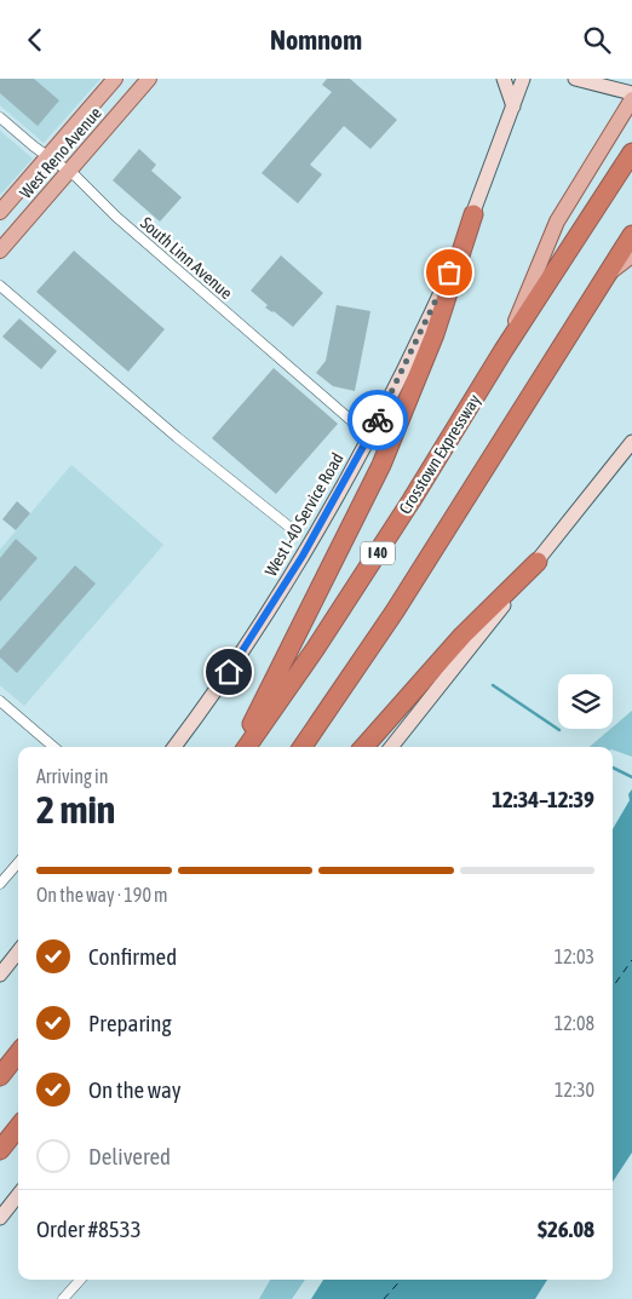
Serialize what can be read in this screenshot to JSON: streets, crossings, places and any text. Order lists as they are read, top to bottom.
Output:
{
  "streets": {
    "highway": ["Crosstown Expressway", "I 40"],
    "main road": ["West Reno Avenue", "West I-40 Service Road"],
    "street": ["South Linn Avenue"]
  },
  "crossings": [
    ["West Reno Avenue", "South Linn Avenue"]
  ],
  "page": {
    "header": "Nomnom",
    "heading": ["2 min", "Arriving in", "12:34–12:39"],
    "panel": ["Order #8533", "$26.08"],
    "bar": "On the way · 190 m",
    "list": [
      ["Confirmed", "12:03"],
      ["Preparing", "12:08"],
      ["On the way", "12:30"],
      "Delivered"
    ]
  }
}
